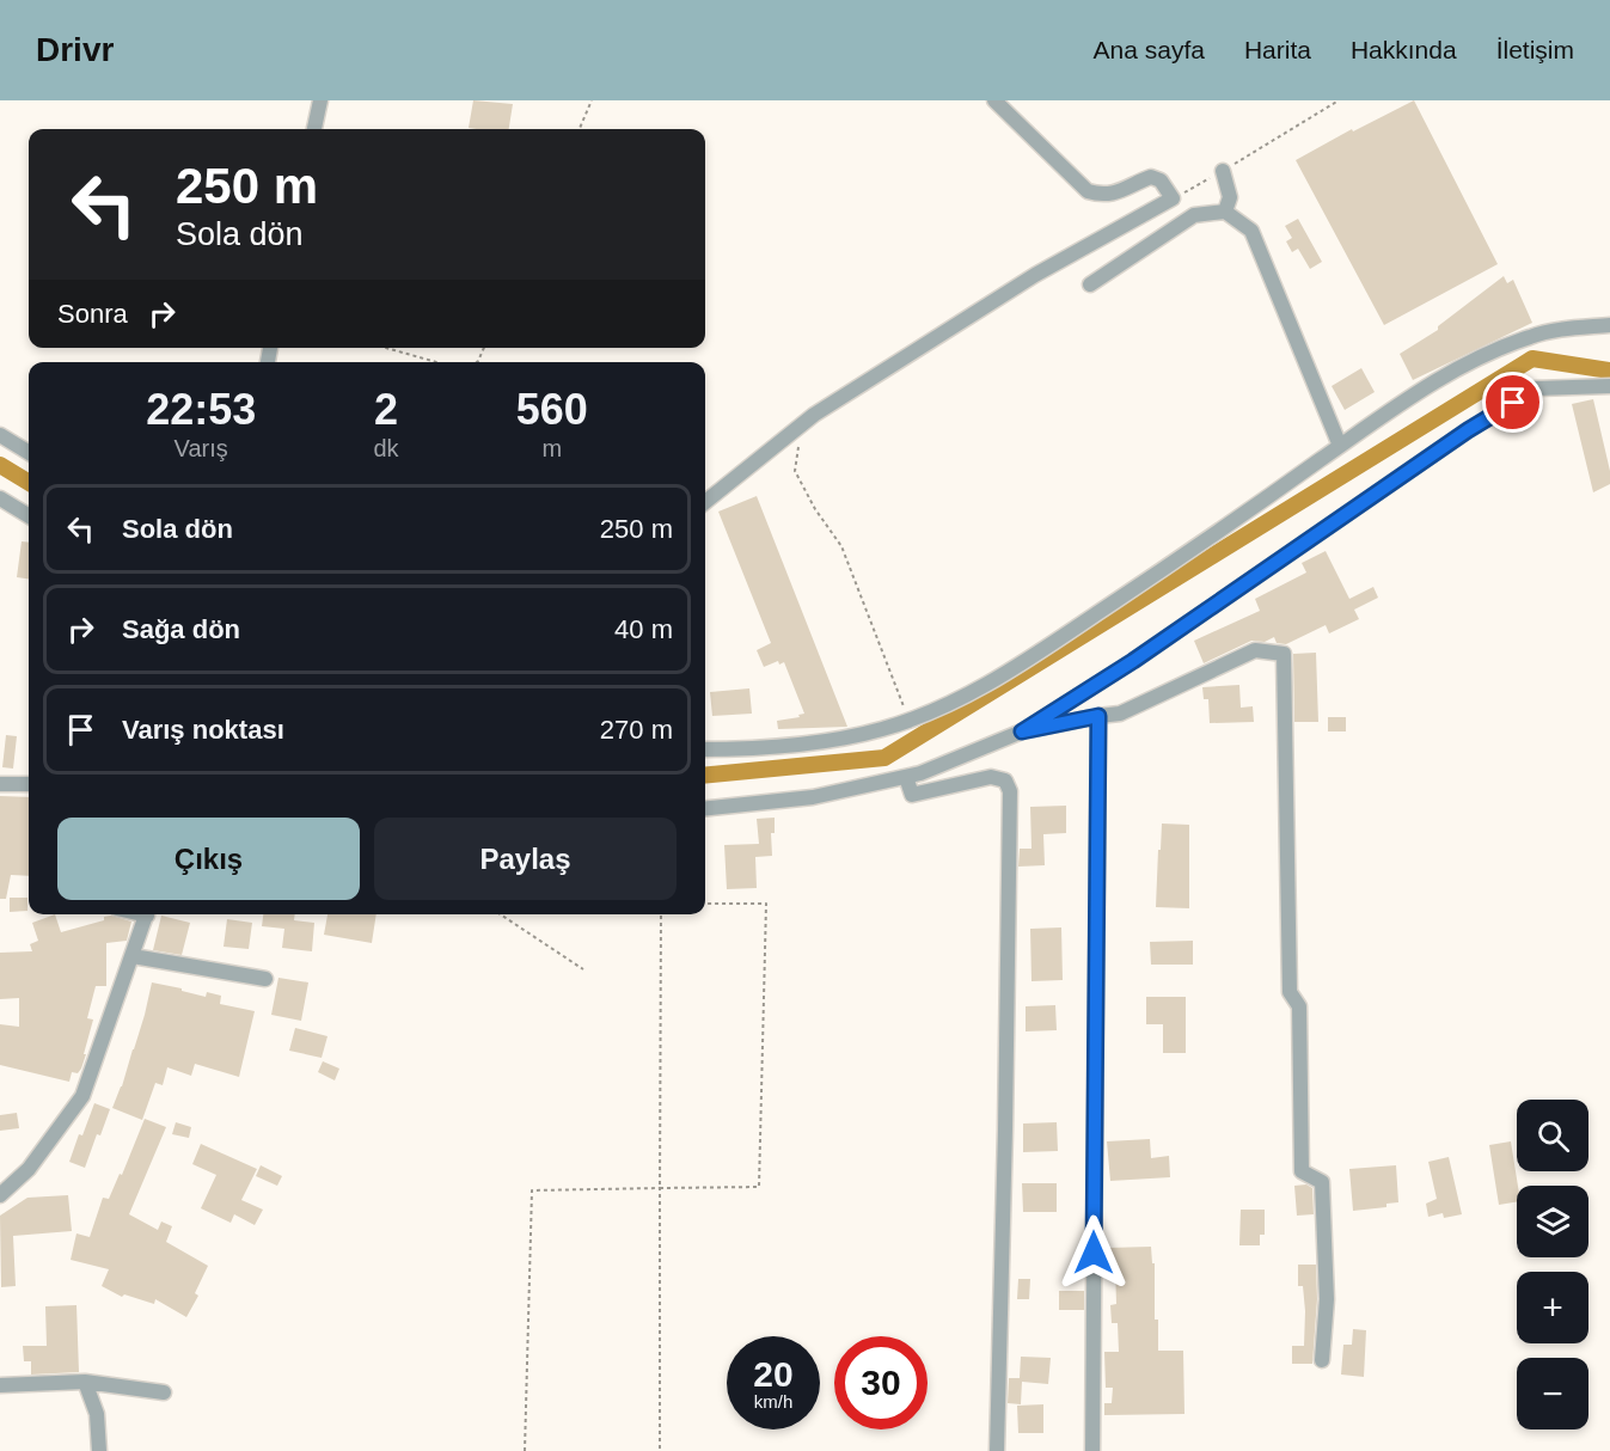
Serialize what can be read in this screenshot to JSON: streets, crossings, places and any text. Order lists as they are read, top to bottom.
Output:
{
  "page": {
    "header": "Drivr",
    "nav": [
      "Ana sayfa",
      "Harita",
      "Hakkında",
      "İletişim"
    ],
    "turn": ["250 m", "Sola dön"],
    "then": "Sonra",
    "eta": [
      "22:53",
      "Varış",
      "2",
      "dk",
      "560",
      "m"
    ],
    "list": [
      {
        "name": "Sola dön",
        "value": "250 m"
      },
      {
        "name": "Sağa dön",
        "value": "40 m"
      },
      {
        "name": "Varış noktası",
        "value": "270 m"
      }
    ],
    "buttons": ["Çıkış", "Paylaş"],
    "map_buttons": ["+", "−"],
    "speed": "20 km/h",
    "limit": "30"
  }
}
